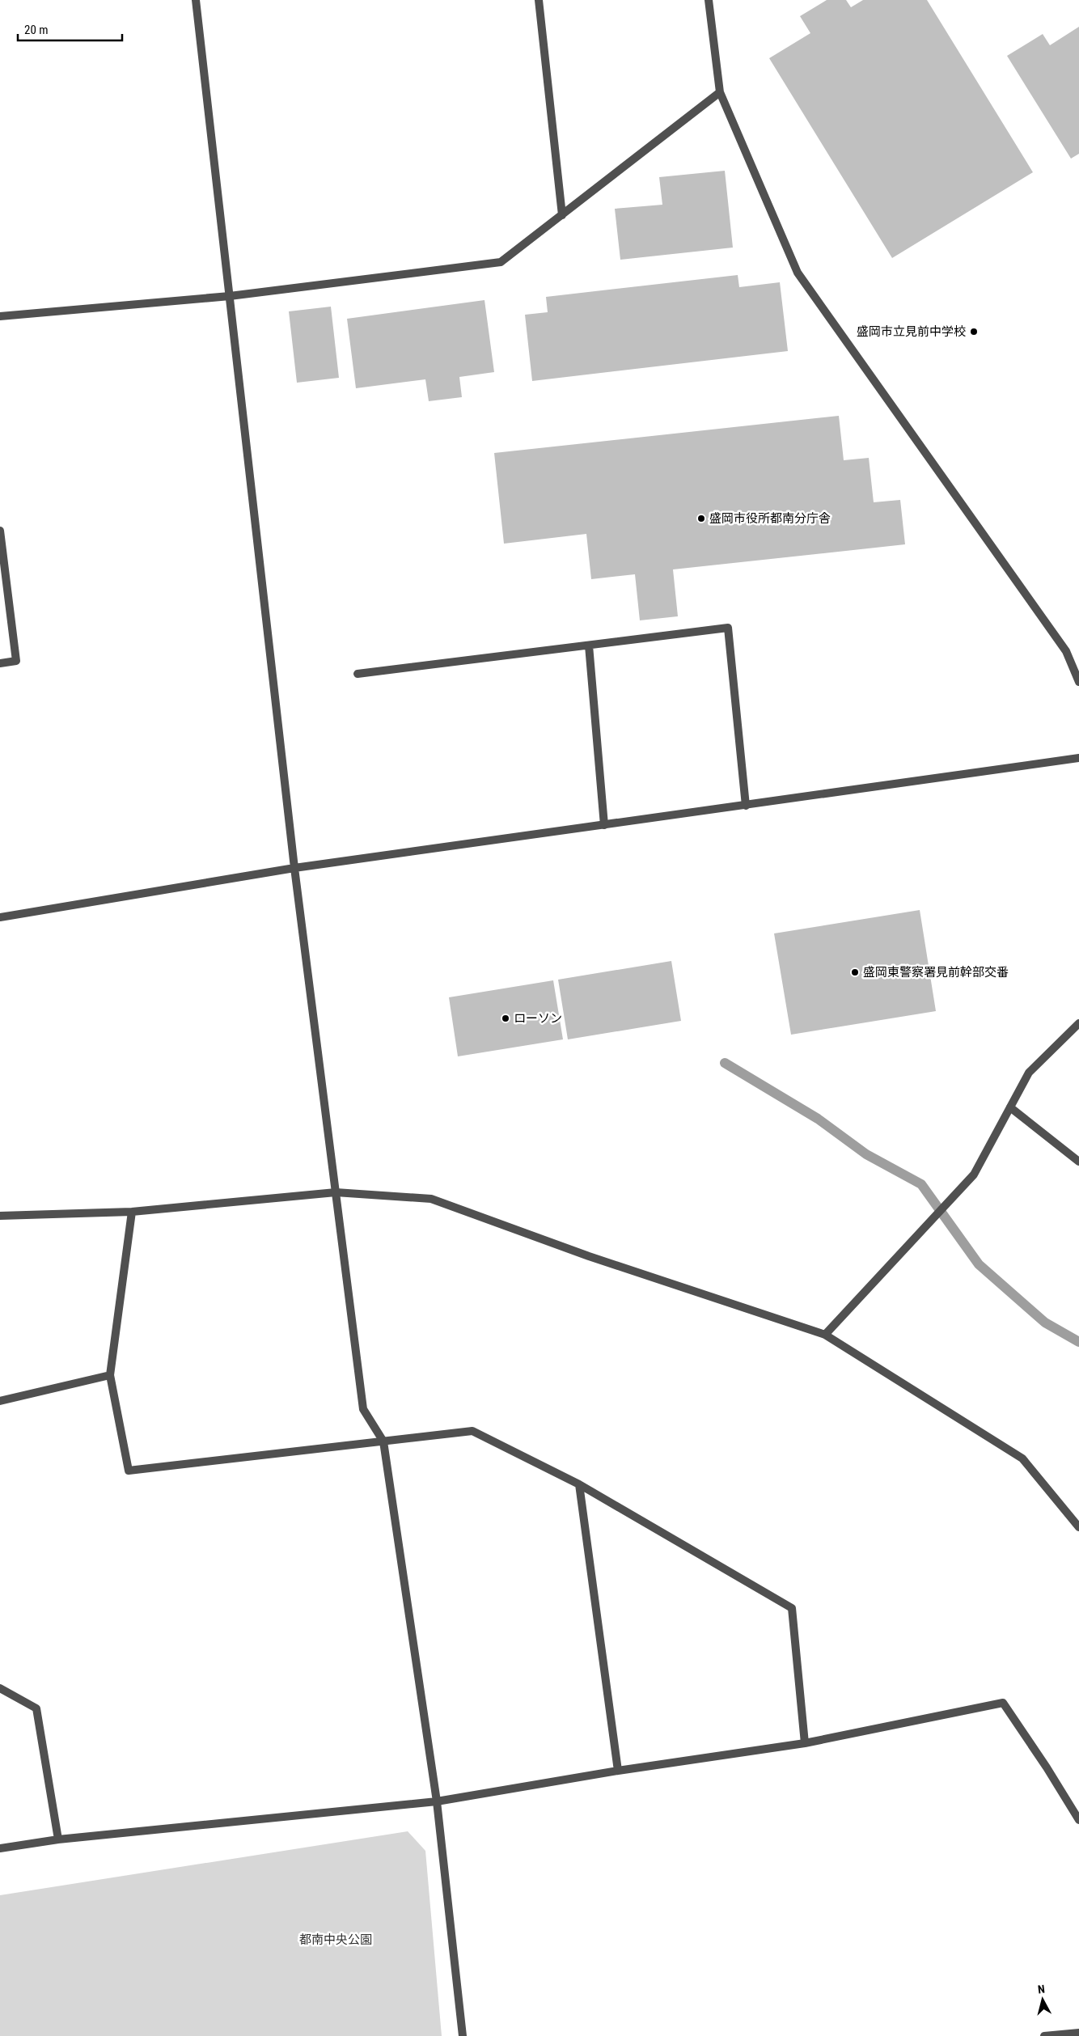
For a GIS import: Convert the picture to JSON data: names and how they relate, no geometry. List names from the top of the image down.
{
  "parks": ["都南中央公園"],
  "places": [
    "盛岡市立見前中学校",
    "盛岡市役所都南分庁舎",
    "盛岡東警察署見前幹部交番",
    "ローソン"
  ],
  "scale_bar": "20 m",
  "north": "top"
}
